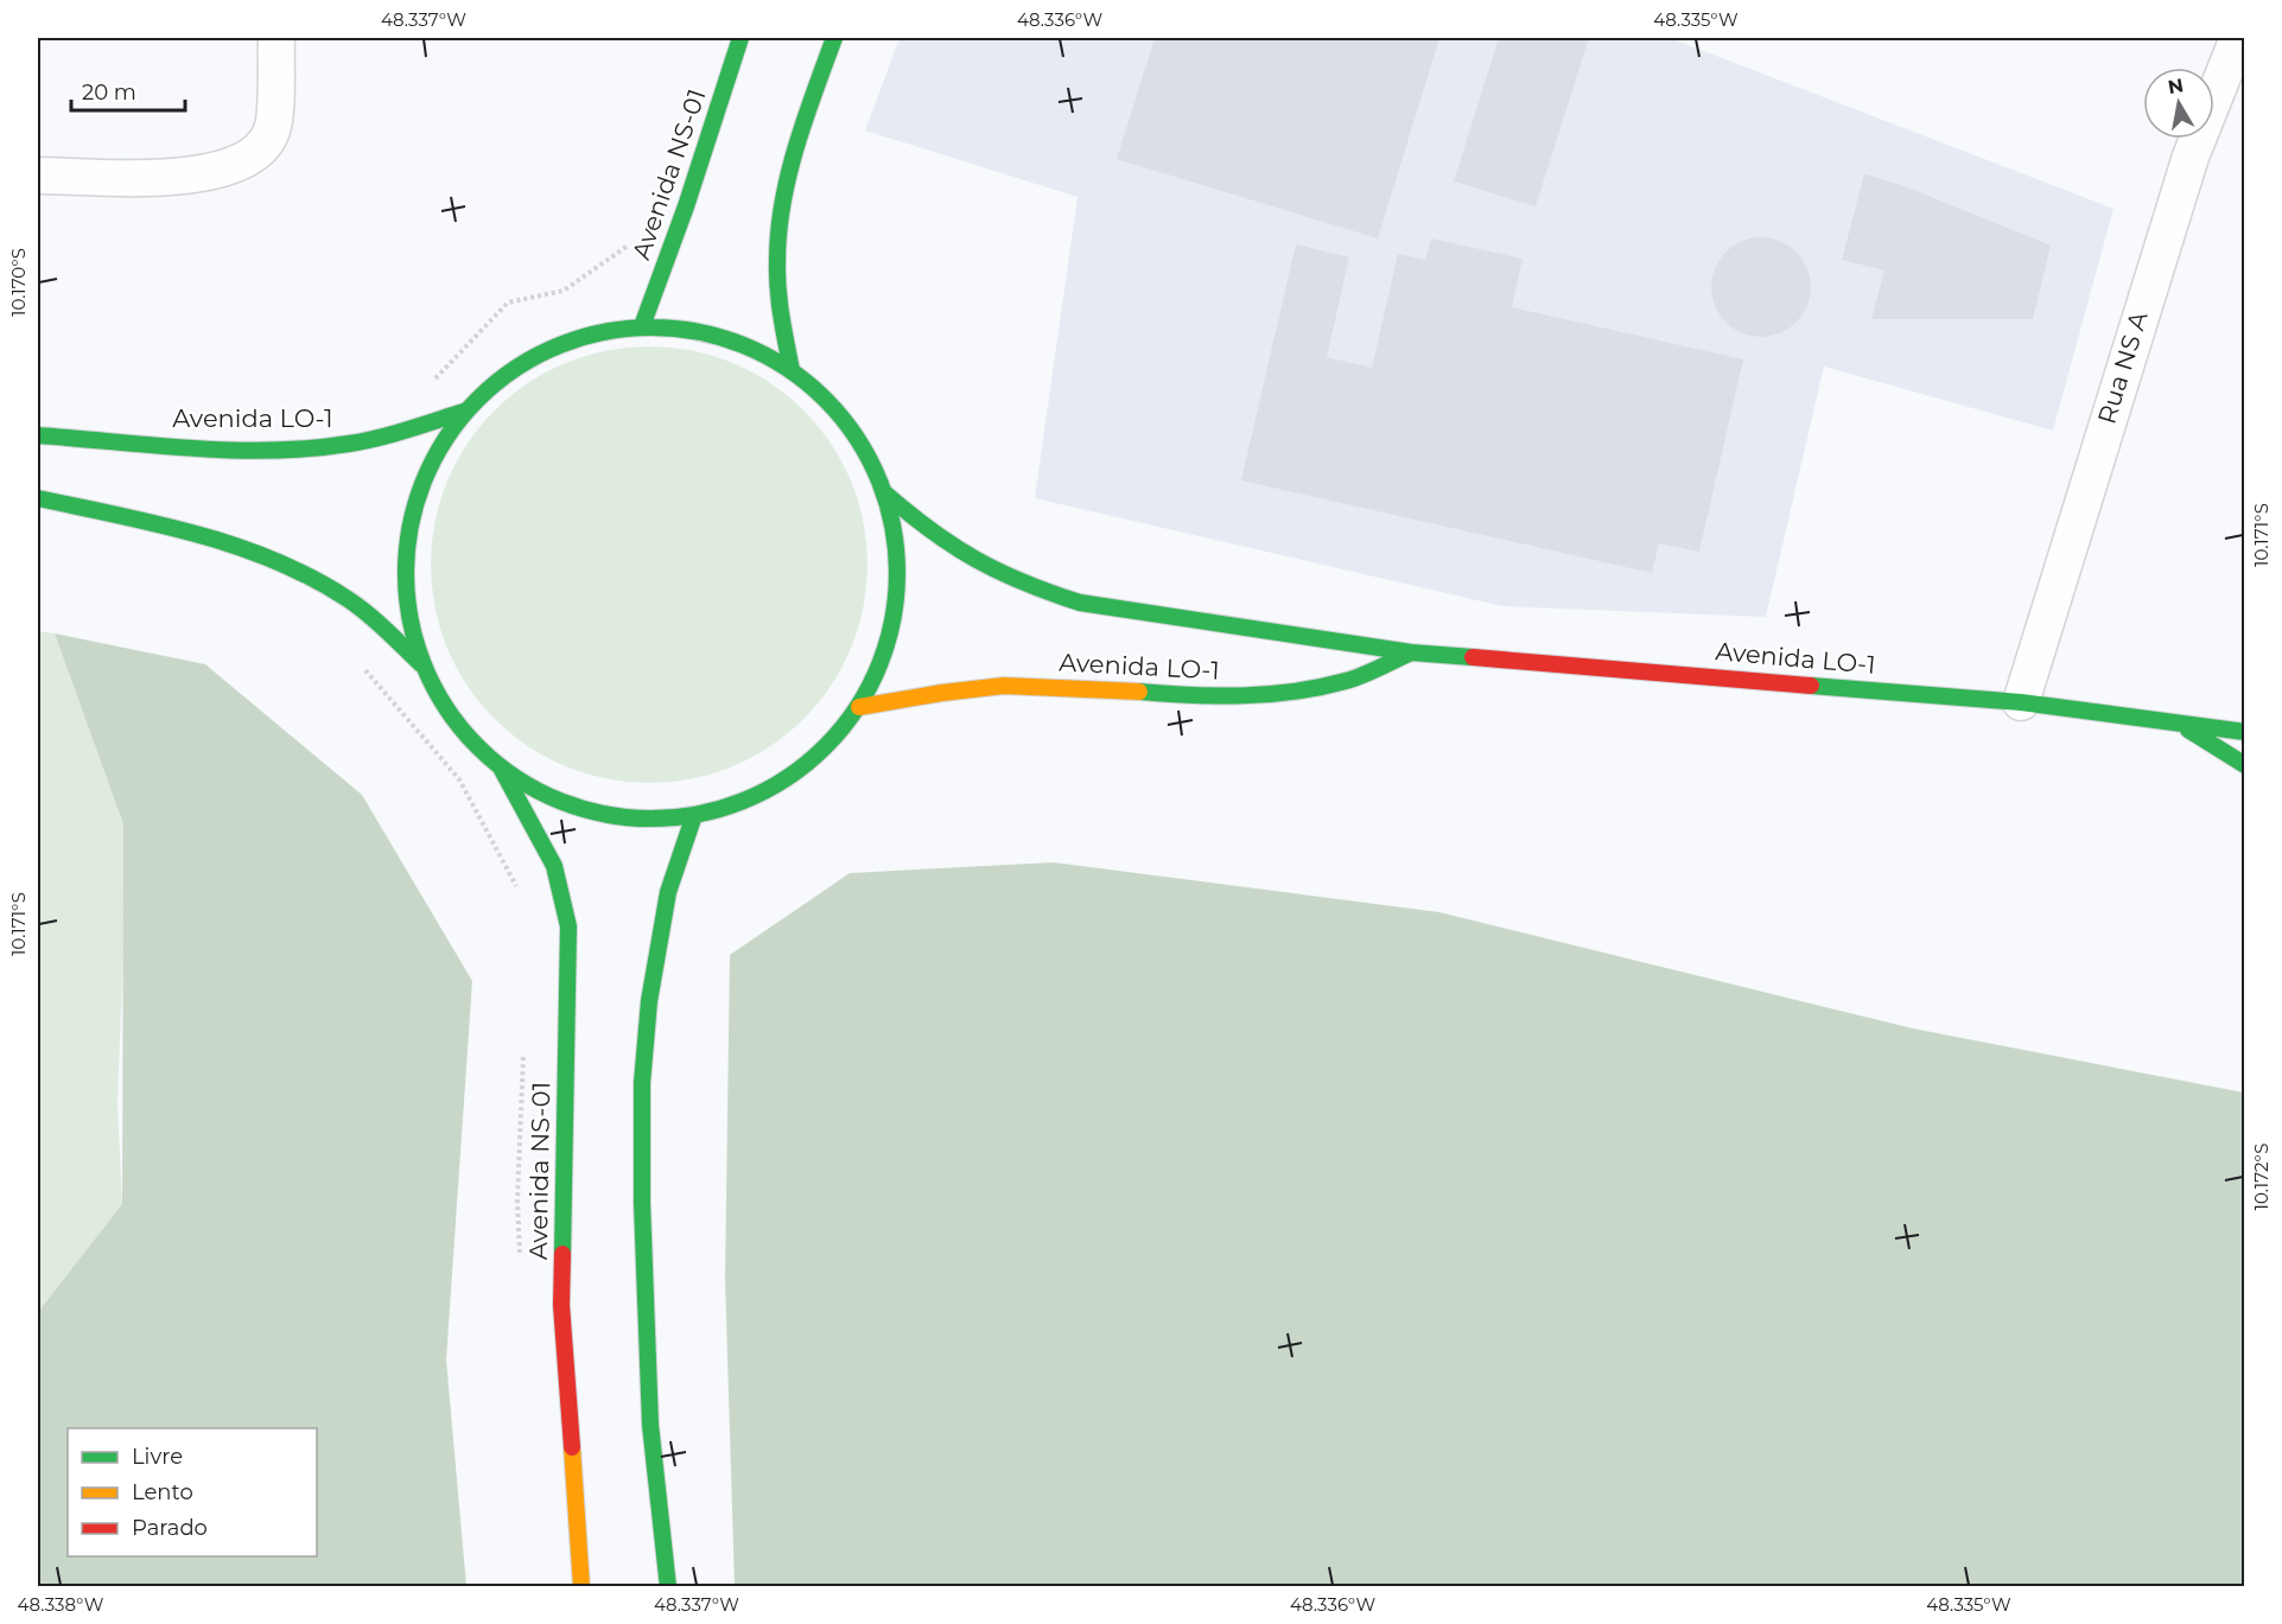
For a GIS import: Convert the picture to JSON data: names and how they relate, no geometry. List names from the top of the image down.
{
  "streets": {
    "street": ["Avenida NS-01", "Rua NS A", "Avenida LO-1"]
  },
  "crossings": [
    ["Rua NS A", "Avenida LO-1"]
  ],
  "legend": ["Livre", "Lento", "Parado"],
  "scale_bar": "20 m",
  "north": "top",
  "coordinates": [
    "48.337°W",
    "48.336°W",
    "48.335°W",
    "10.170°S",
    "10.171°S",
    "10.172°S",
    "48.338°W"
  ]
}
